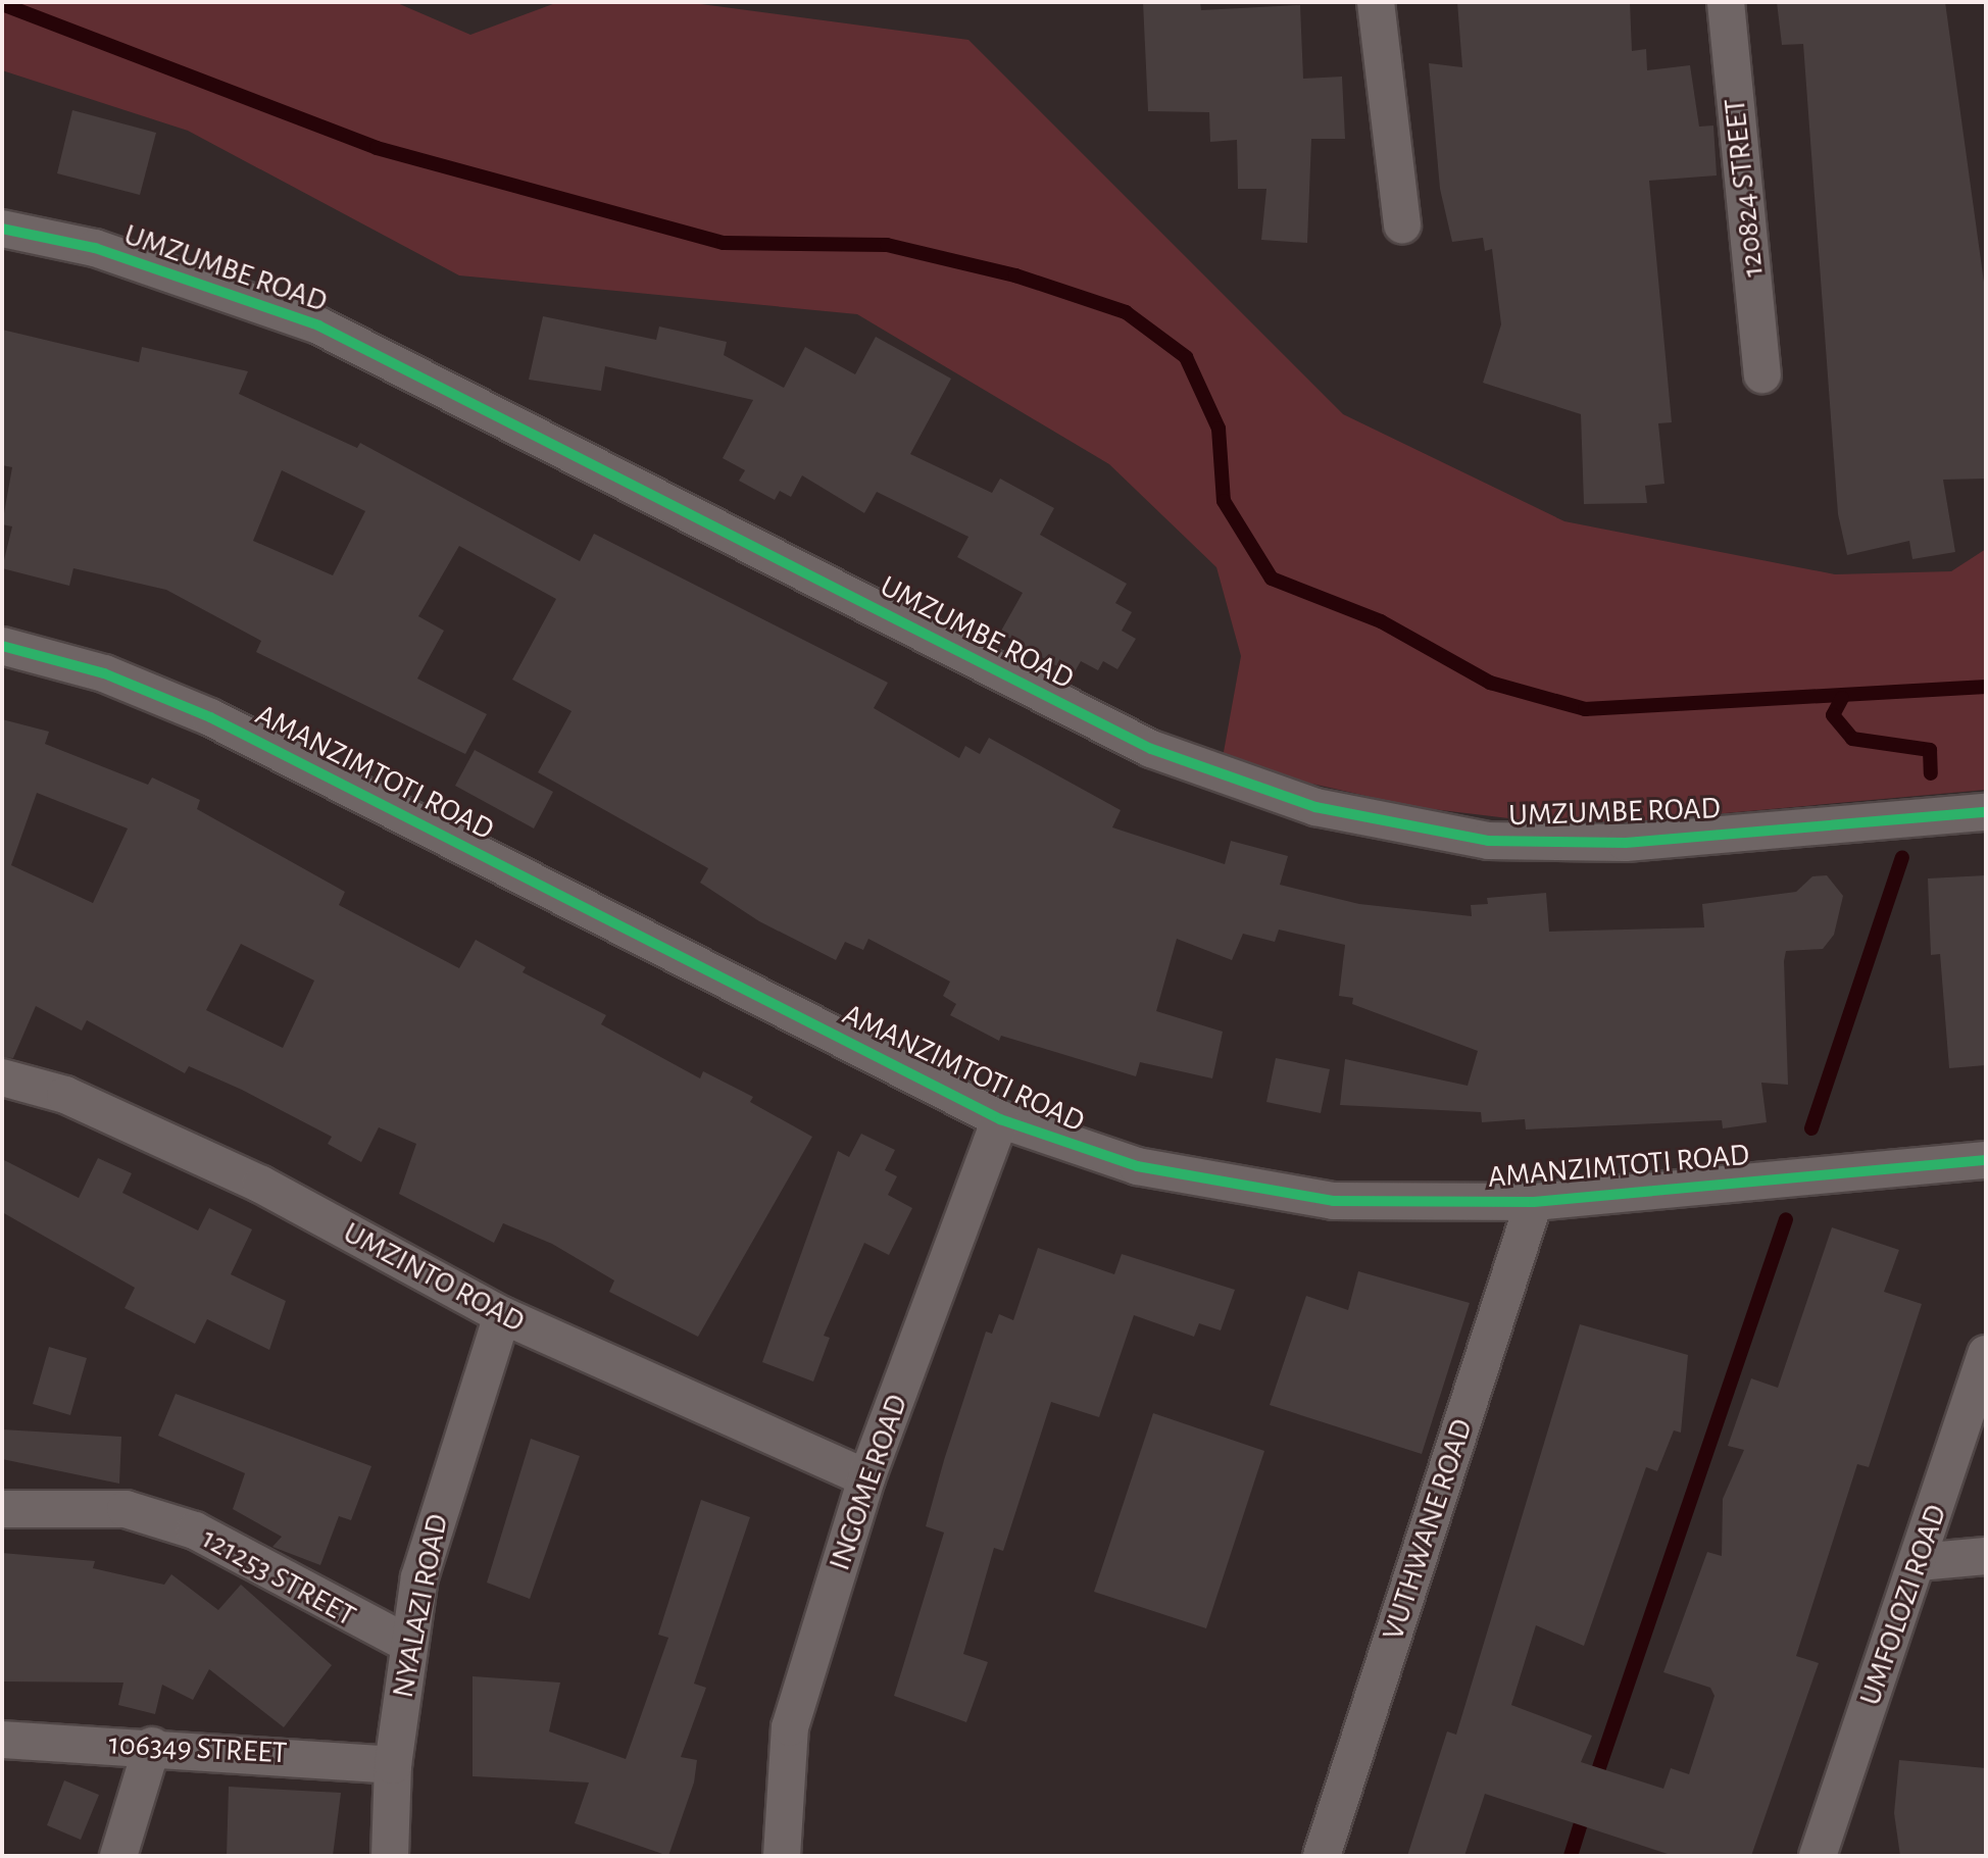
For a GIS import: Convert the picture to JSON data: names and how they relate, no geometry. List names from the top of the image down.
{
  "streets": {
    "street": [
      "120824 STREET",
      "UMZUMBE ROAD",
      "AMANZIMTOTI ROAD",
      "UMZINTO ROAD",
      "INGOME ROAD",
      "VUTHWANE ROAD",
      "121253 STREET",
      "UMFOLOZI ROAD",
      "NYALAZI ROAD",
      "106349 STREET"
    ]
  },
  "crossings": [
    ["AMANZIMTOTI ROAD", "INGOME ROAD"],
    ["AMANZIMTOTI ROAD", "VUTHWANE ROAD"],
    ["UMZINTO ROAD", "INGOME ROAD"],
    ["UMZINTO ROAD", "NYALAZI ROAD"],
    ["121253 STREET", "NYALAZI ROAD"],
    ["NYALAZI ROAD", "106349 STREET"]
  ]
}
